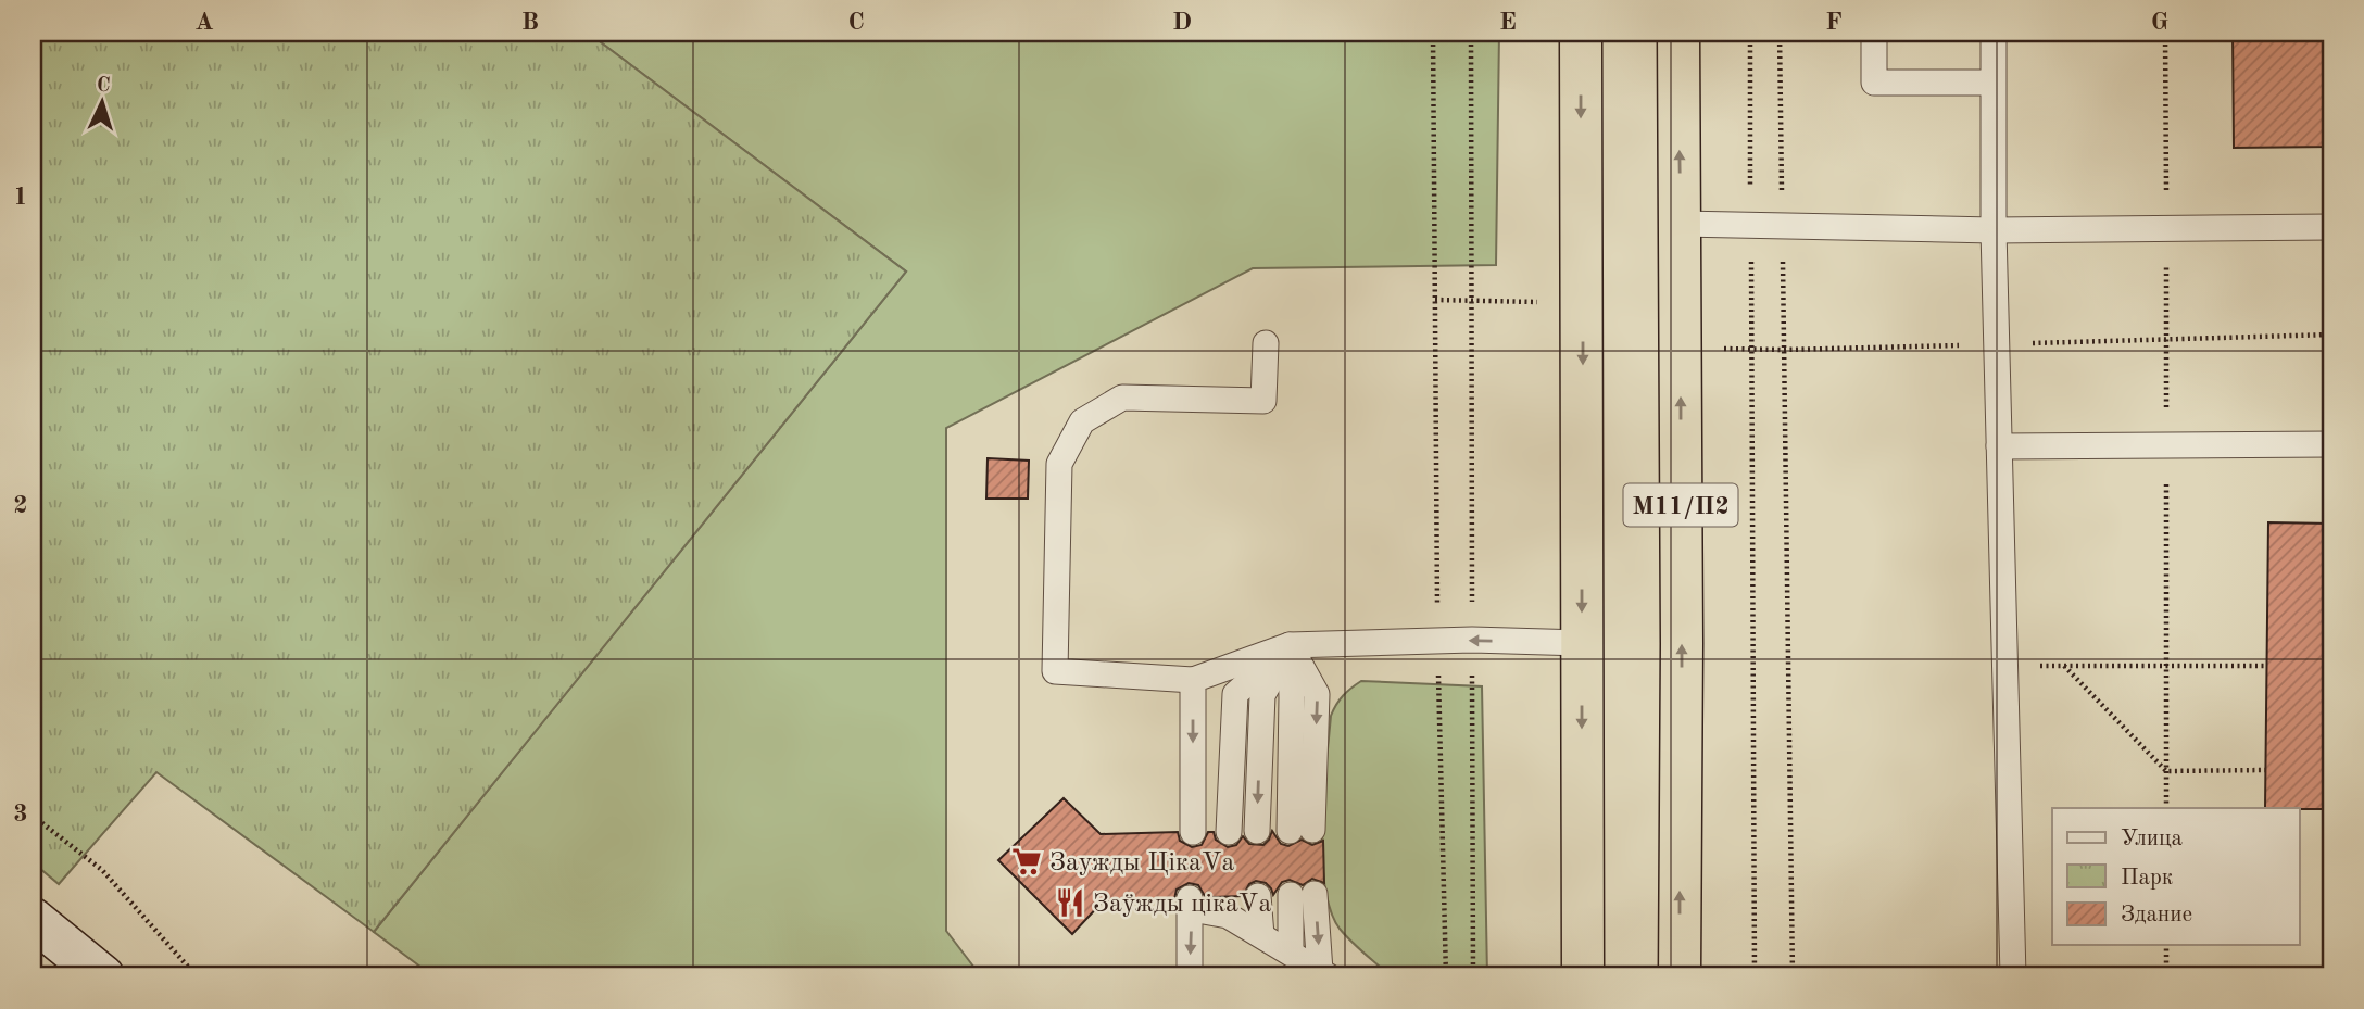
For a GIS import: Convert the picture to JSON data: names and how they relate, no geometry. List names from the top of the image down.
{
  "streets": {
    "highway": ["М11/П2"]
  },
  "places": {
    "supermarket": ["Заужды ЦікаVа"],
    "restaurant": ["Заўжды цікаVа"]
  },
  "legend": ["Улица", "Парк", "Здание"],
  "north": "top",
  "grid": {
    "columns": [
      "A",
      "B",
      "C",
      "D",
      "E",
      "F",
      "G"
    ],
    "rows": ["1", "2", "3"]
  }
}
